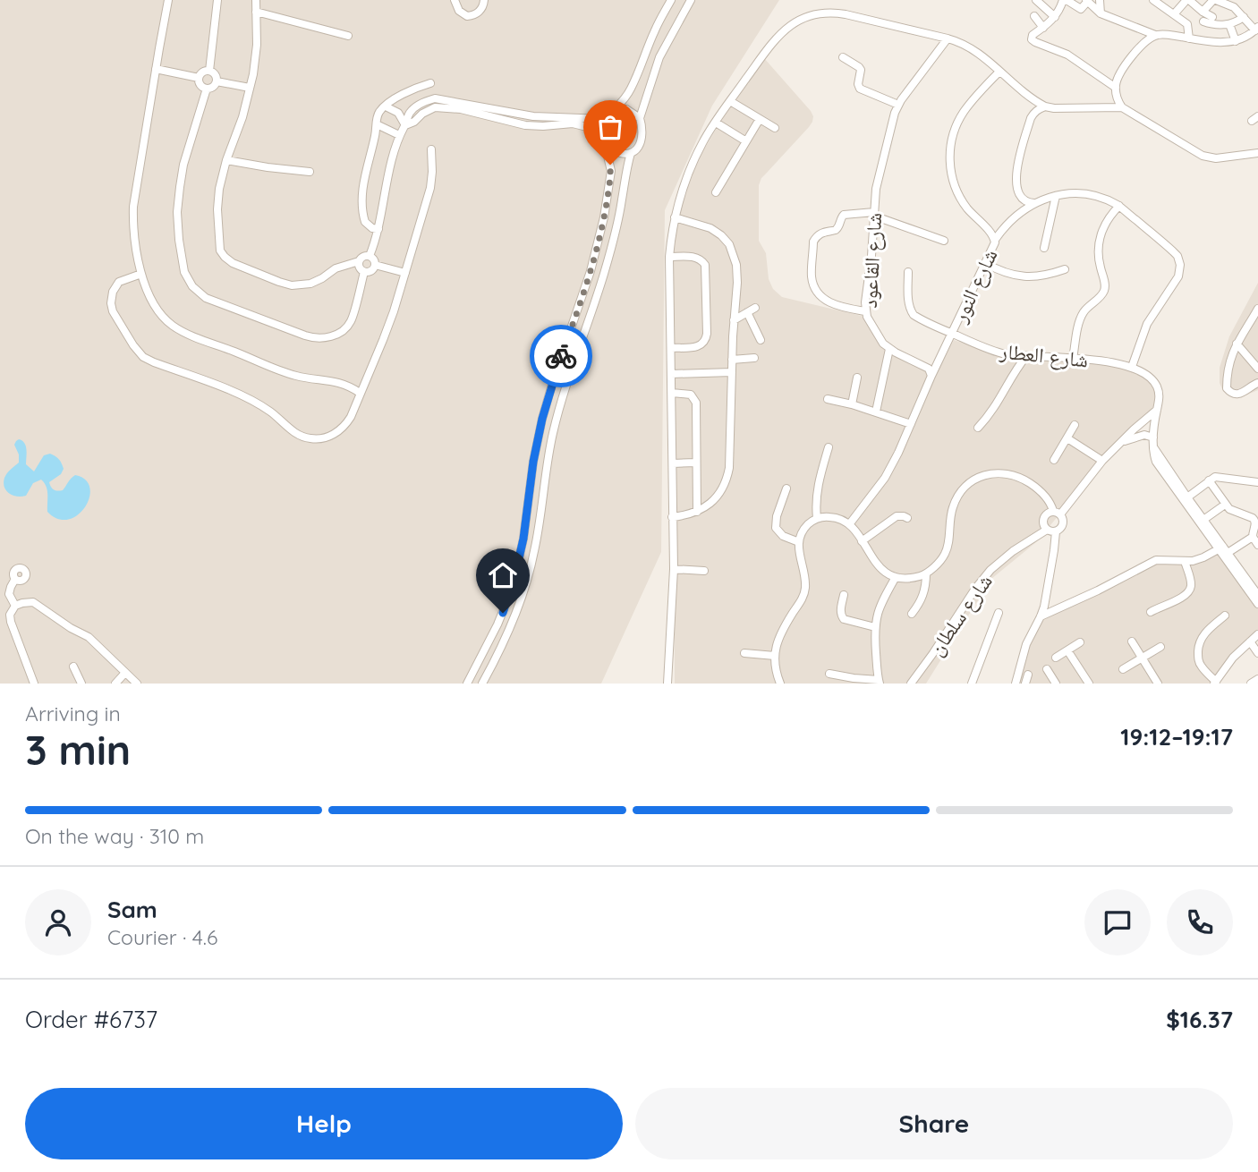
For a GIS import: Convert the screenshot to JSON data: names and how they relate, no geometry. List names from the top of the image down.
{
  "streets": {
    "street": [
      "شارع القاعود",
      "شارع النور",
      "شارع العطار",
      "شارع سلطان"
    ]
  },
  "crossings": [
    ["شارع القاعود", "شارع النور"],
    ["شارع النور", "شارع العطار"]
  ],
  "page": {
    "heading": ["3 min", "Arriving in", "19:12–19:17"],
    "panel": [
      "Sam",
      "Courier · 4.6",
      "Order #6737",
      "$16.37"
    ],
    "bar": "On the way · 310 m",
    "buttons": ["Help", "Share"]
  }
}
